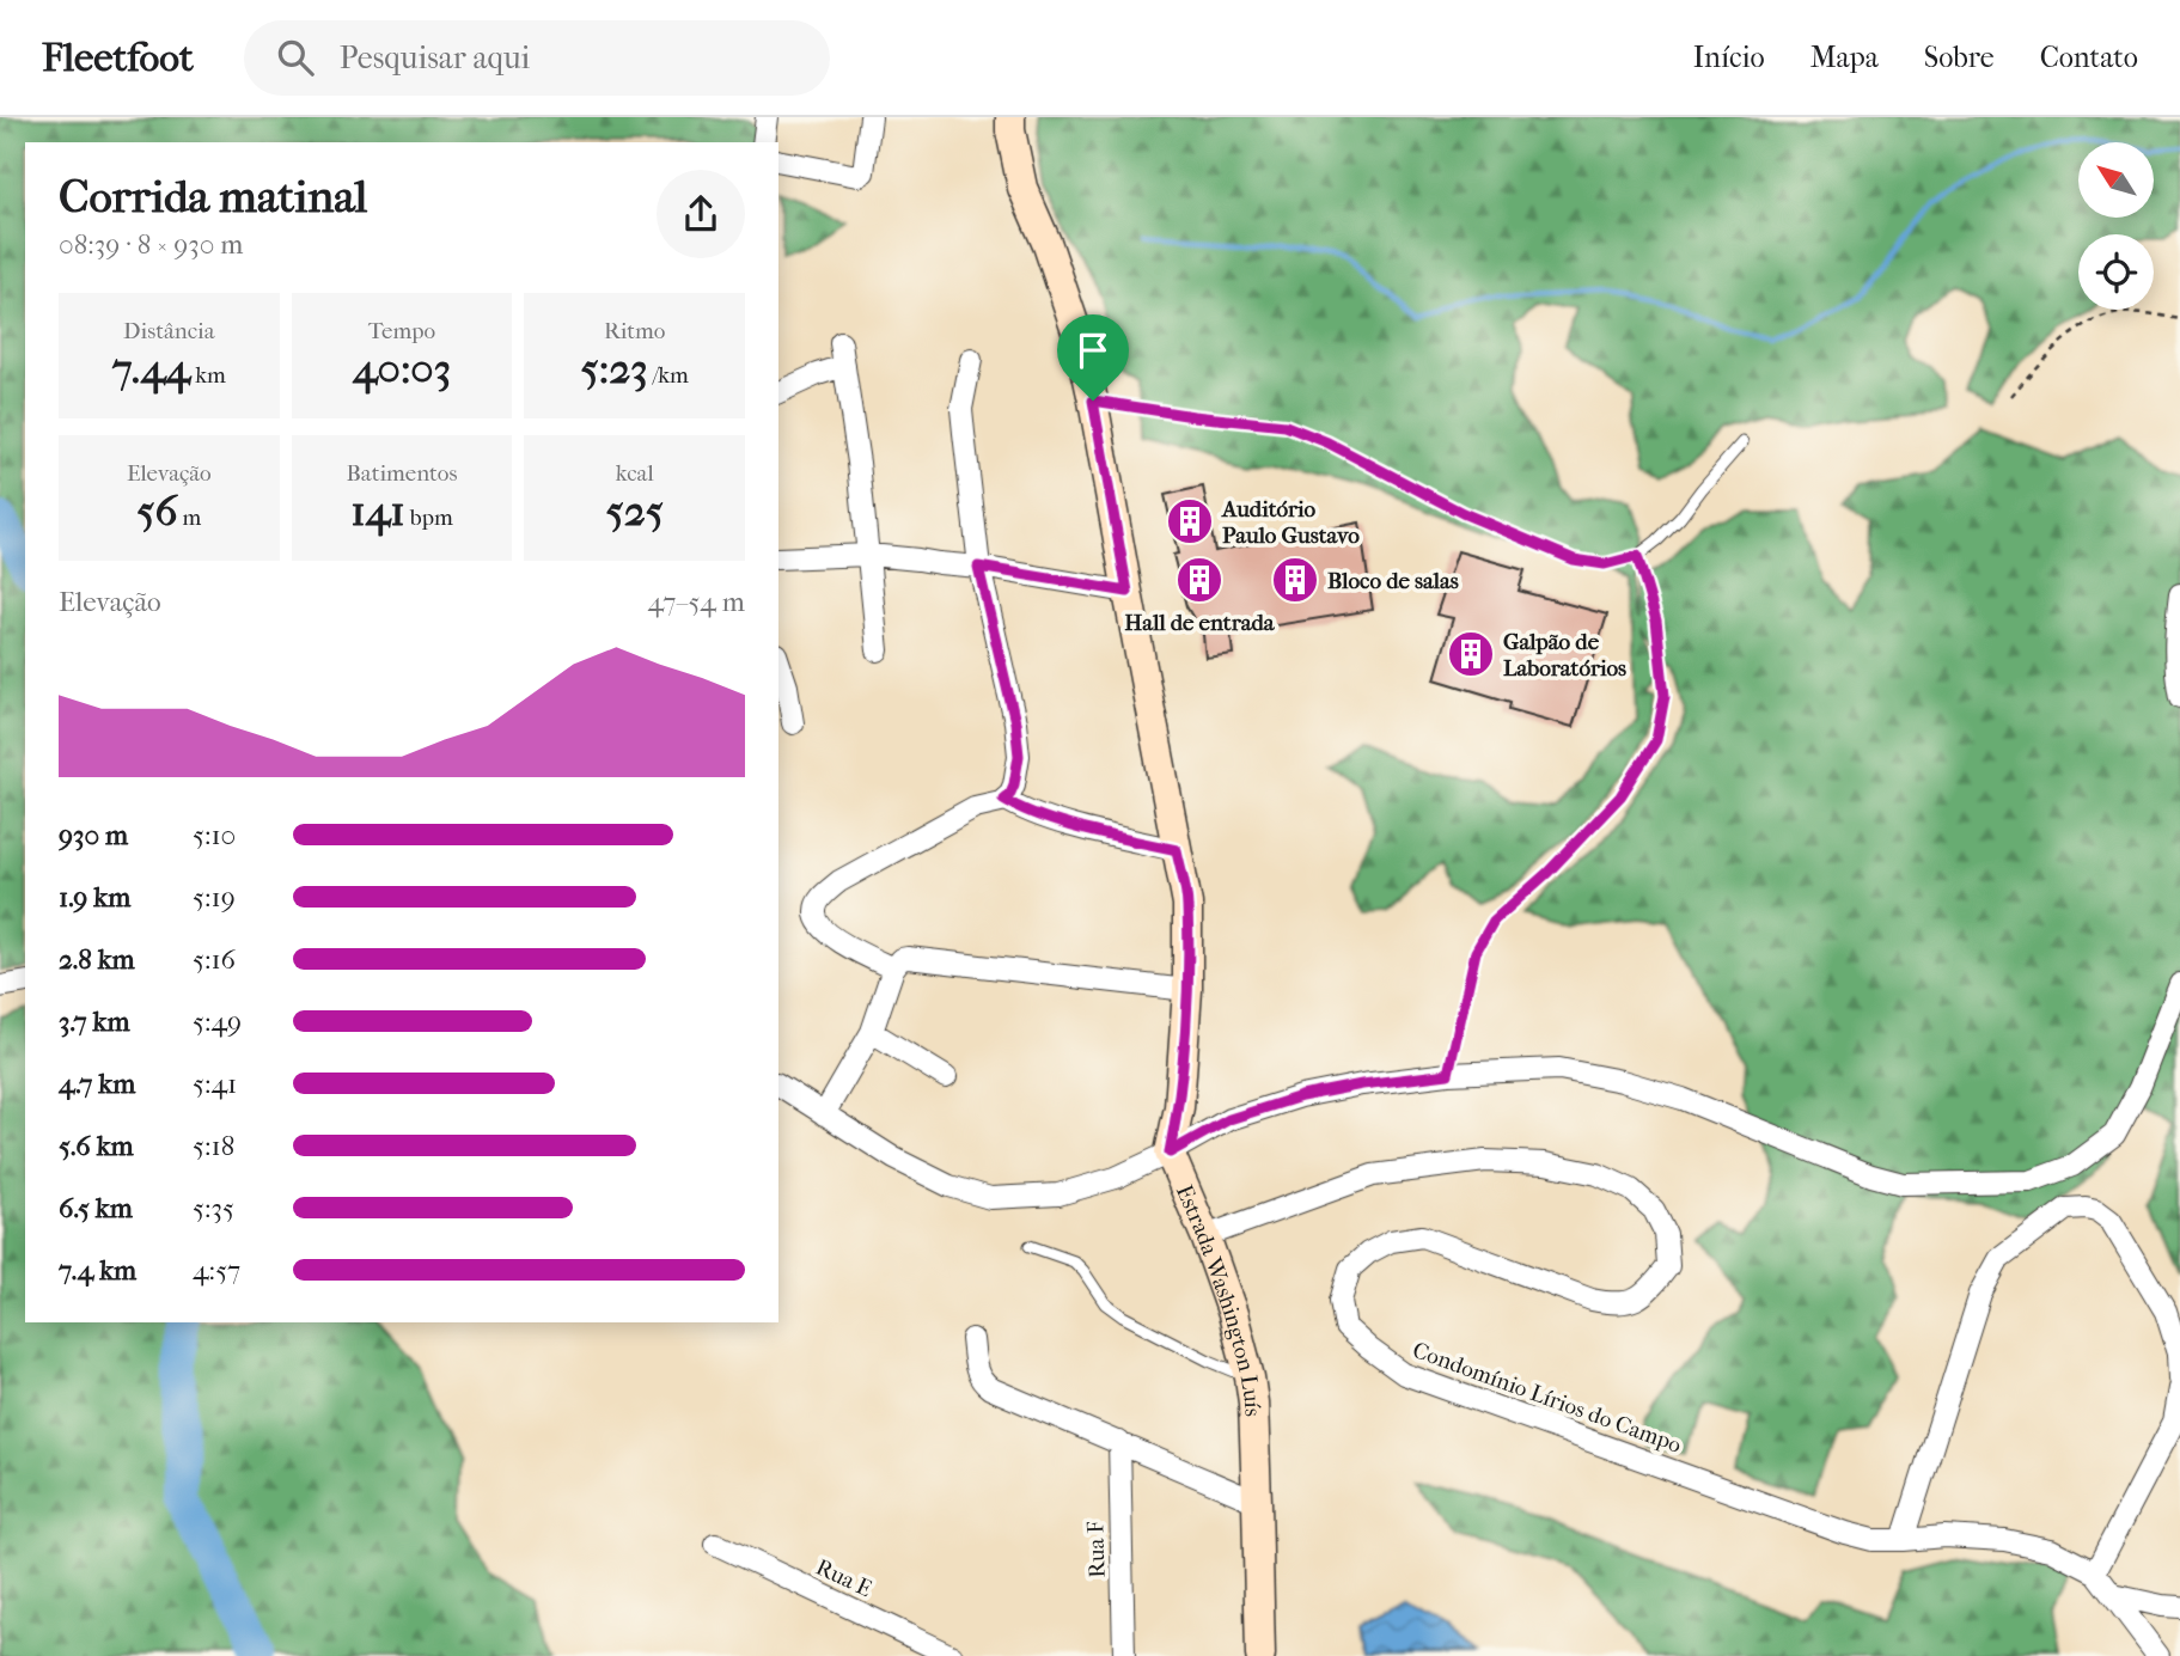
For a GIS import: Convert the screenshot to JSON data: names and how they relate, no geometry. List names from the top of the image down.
{
  "streets": {
    "street": [
      "Estrada Washington Luís",
      "Condomínio Lírios do Campo",
      "Rua F",
      "Rua E"
    ]
  },
  "crossings": [
    ["Estrada Washington Luís", "Condomínio Lírios do Campo"]
  ],
  "places": {
    "building": [
      "Auditório Paulo Gustavo",
      "Hall de entrada",
      "Bloco de salas",
      "Galpão de Laboratórios"
    ]
  },
  "north": "top left",
  "page": {
    "header": "Fleetfoot",
    "search": "Pesquisar aqui",
    "nav": [
      "Início",
      "Mapa",
      "Sobre",
      "Contato"
    ],
    "heading": ["Corrida matinal", "08:39 · 8 × 930 m"],
    "stats": [
      ["Distância", "7.44 km"],
      ["Tempo", "40:03"],
      ["Ritmo", "5:23 /km"],
      ["Elevação", "56 m"],
      ["Batimentos", "141 bpm"],
      ["kcal", "525"]
    ],
    "chart": ["Elevação", "47–54 m"],
    "list": [
      {
        "name": "930 m",
        "note": "5:10"
      },
      {
        "name": "1.9 km",
        "note": "5:19"
      },
      {
        "name": "2.8 km",
        "note": "5:16"
      },
      {
        "name": "3.7 km",
        "note": "5:49"
      },
      {
        "name": "4.7 km",
        "note": "5:41"
      },
      {
        "name": "5.6 km",
        "note": "5:18"
      },
      {
        "name": "6.5 km",
        "note": "5:35"
      },
      {
        "name": "7.4 km",
        "note": "4:57"
      }
    ]
  }
}
